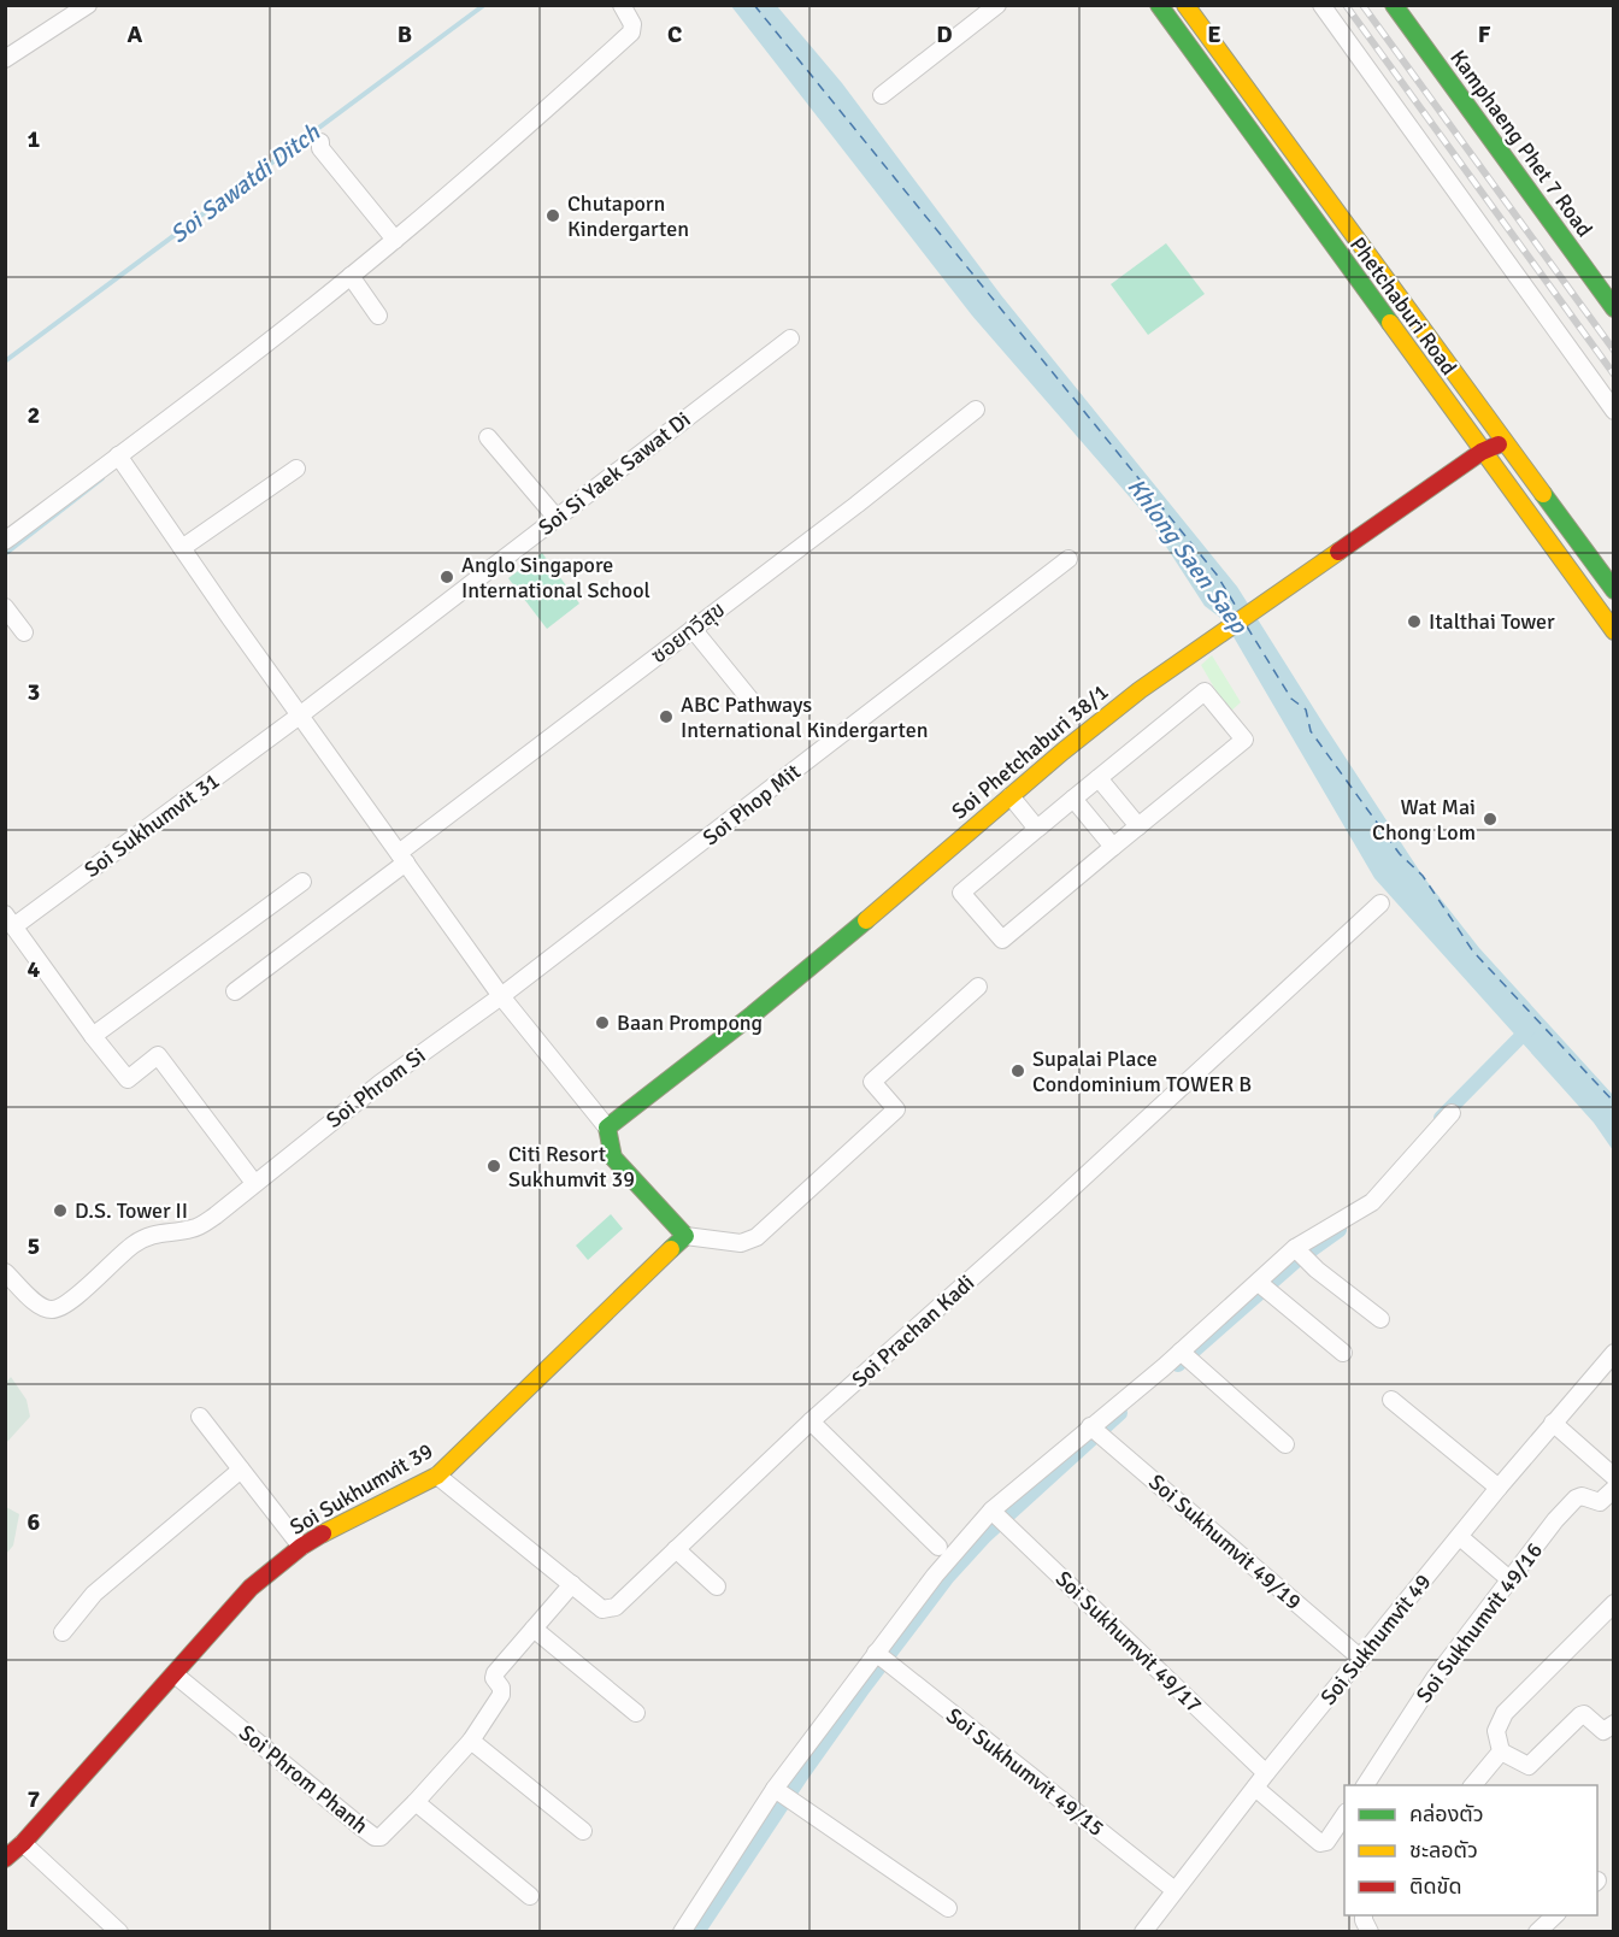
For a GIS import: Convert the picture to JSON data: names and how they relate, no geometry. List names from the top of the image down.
{
  "streets": {
    "street": [
      "Kamphaeng Phet 7 Road",
      "Phetchaburi Road",
      "Soi Si Yaek Sawat Di",
      "ซอยทวีสุข",
      "Soi Phetchaburi 38/1",
      "Soi Phop Mit",
      "Soi Sukhumvit 31",
      "Soi Phrom Si",
      "Soi Prachan Kadi",
      "Soi Sukhumvit 39",
      "Soi Sukhumvit 49/19",
      "Soi Sukhumvit 49/16",
      "Soi Sukhumvit 49",
      "Soi Sukhumvit 49/17",
      "Soi Sukhumvit 49/15",
      "Soi Phrom Phanh"
    ]
  },
  "crossings": [
    ["Phetchaburi Road", "Soi Phetchaburi 38/1"],
    ["Soi Si Yaek Sawat Di", "Soi Sukhumvit 31"],
    ["Soi Phop Mit", "Soi Phrom Si"],
    ["Soi Prachan Kadi", "Soi Sukhumvit 39"],
    ["Soi Prachan Kadi", "Soi Phrom Phanh"],
    ["Soi Sukhumvit 39", "Soi Phrom Phanh"],
    ["Soi Sukhumvit 49/19", "Soi Sukhumvit 49"],
    ["Soi Sukhumvit 49", "Soi Sukhumvit 49/17"],
    ["Soi Sukhumvit 49", "Soi Sukhumvit 49/15"]
  ],
  "water": ["Soi Sawatdi Ditch", "Khlong Saen Saep"],
  "places": [
    "Chutaporn Kindergarten",
    "Anglo Singapore International School",
    "Italthai Tower",
    "ABC Pathways International Kindergarten",
    "Wat Mai Chong Lom",
    "Baan Prompong",
    "Supalai Place Condominium TOWER B",
    "Citi Resort Sukhumvit 39",
    "D.S. Tower II"
  ],
  "legend": ["คล่องตัว", "ชะลอตัว", "ติดขัด"],
  "grid": {
    "columns": [
      "A",
      "B",
      "C",
      "D",
      "E",
      "F"
    ],
    "rows": [
      "1",
      "2",
      "3",
      "4",
      "5",
      "6",
      "7"
    ]
  }
}
